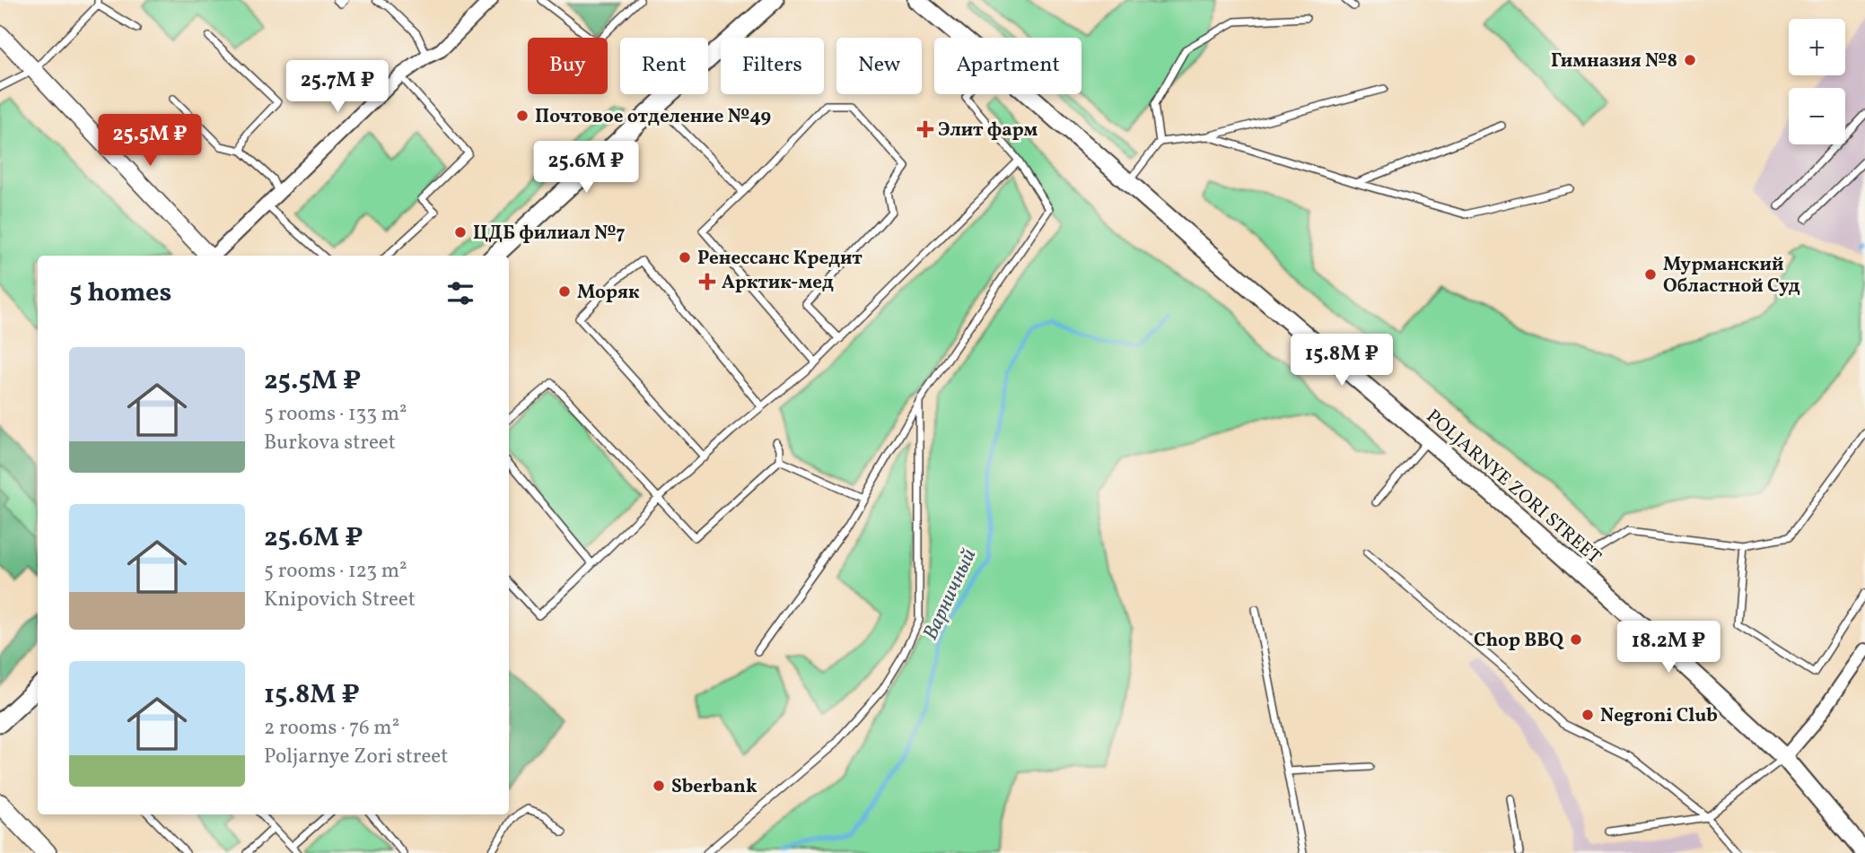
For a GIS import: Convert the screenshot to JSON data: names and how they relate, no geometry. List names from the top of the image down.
{
  "streets": {
    "main road": ["POLJARNYE ZORI STREET"]
  },
  "water": ["Варничный"],
  "places": {
    "other": [
      "Гимназия №8",
      "Почтовое отделение №49",
      "ЦДБ филиал №7",
      "Ренессанс Кредит",
      "Мурманский Областной Суд",
      "Моряк",
      "Chop BBQ",
      "Negroni Club",
      "Sberbank"
    ],
    "health": ["Элит фарм", "Арктик-мед"]
  },
  "page": {
    "map_buttons": ["+", "−"],
    "chip": [
      "Buy",
      "Rent",
      "Filters",
      "New",
      "Apartment"
    ],
    "price": [
      "25.7M ₽",
      "25.5M ₽",
      "25.6M ₽",
      "15.8M ₽",
      "18.2M ₽"
    ],
    "heading": "5 homes",
    "list": [
      {
        "name": "25.5M ₽",
        "note": "5 rooms · 133 m² · Burkova street"
      },
      {
        "name": "25.6M ₽",
        "note": "5 rooms · 123 m² · Knipovich Street"
      },
      {
        "name": "15.8M ₽",
        "note": "2 rooms · 76 m² · Poljarnye Zori street"
      }
    ]
  }
}
